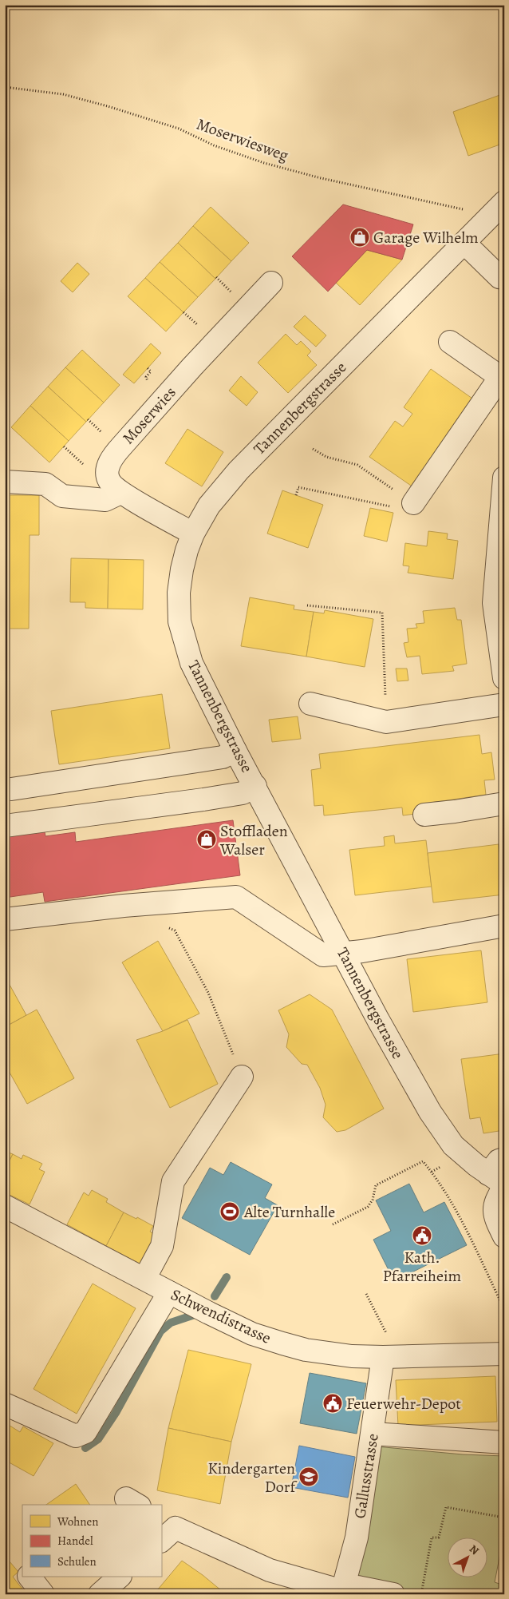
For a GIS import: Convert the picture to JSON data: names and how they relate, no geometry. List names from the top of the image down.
{
  "streets": {
    "street": [
      "Tannenbergstrasse",
      "Moserwies",
      "Schwendistrasse",
      "Gallusstrasse"
    ],
    "path": ["Moserwiesweg"]
  },
  "crossings": [
    ["Tannenbergstrasse", "Moserwies"],
    ["Schwendistrasse", "Gallusstrasse"]
  ],
  "places": {
    "shop": ["Garage Wilhelm", "Stoffladen Walser"],
    "sports": ["Alte Turnhalle"],
    "public building": ["Kath. Pfarreiheim", "Feuerwehr-Depot"],
    "school or university": ["Kindergarten Dorf"]
  },
  "legend": ["Wohnen", "Handel", "Schulen"],
  "north": "top right"
}
